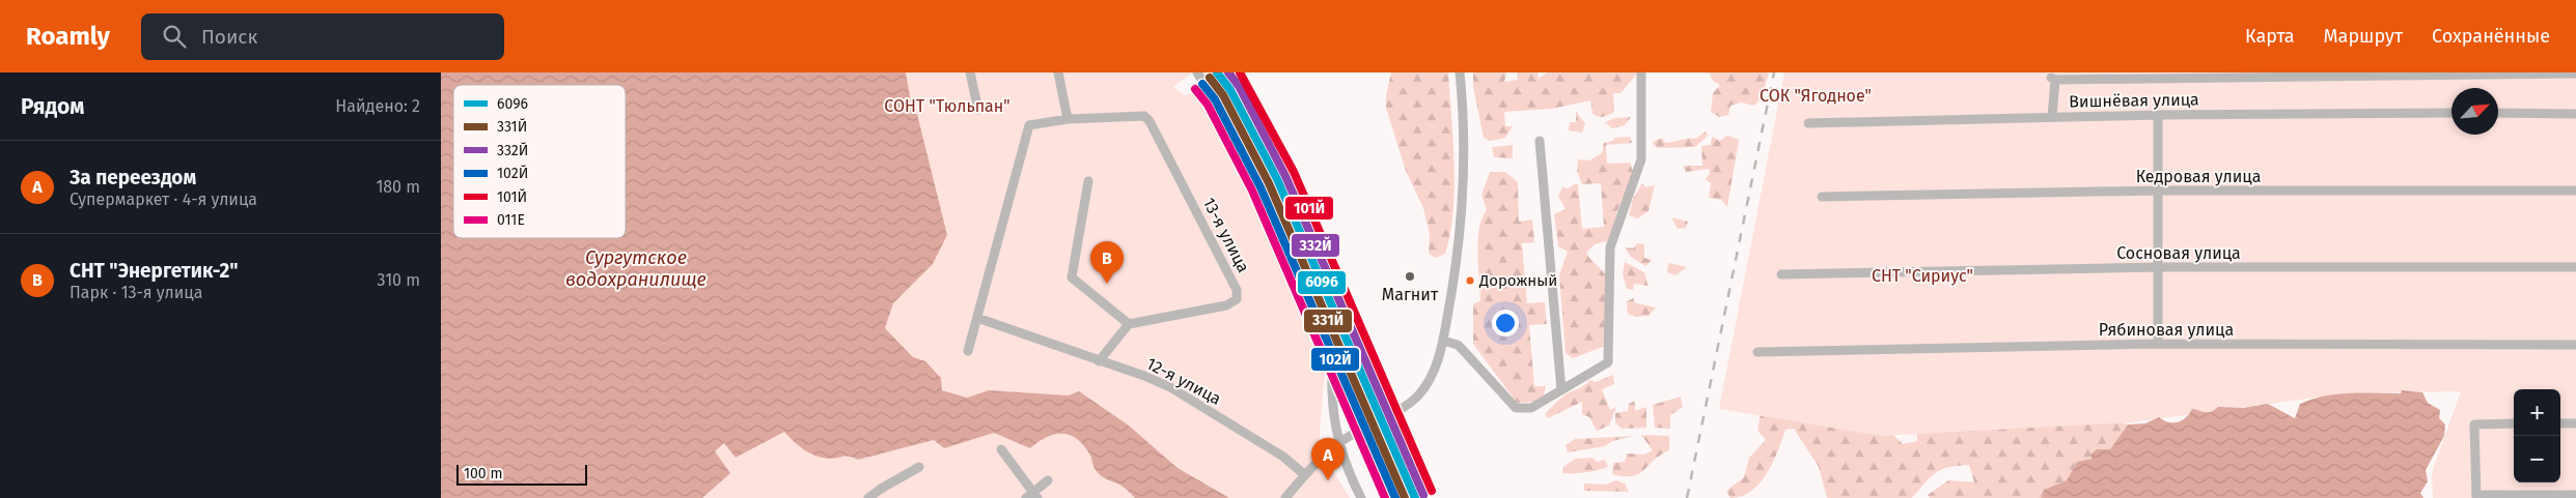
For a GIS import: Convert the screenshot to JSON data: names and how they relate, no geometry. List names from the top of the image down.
{
  "streets": {
    "street": [
      "Вишнёвая улица",
      "Кедровая улица",
      "13-я улица",
      "Сосновая улица",
      "Рябиновая улица",
      "12-я улица"
    ]
  },
  "water": ["Сургутское водохранилище"],
  "parks": ["СОК \"Ягодное\"", "СОНТ \"Тюльпан\"", "СНТ \"Сириус\""],
  "places": ["Магнит", "Дорожный"],
  "lines": [
    "transit line 6096",
    "transit line 332Й",
    "transit line 101Й",
    "transit line 331Й",
    "transit line 102Й",
    "transit line 011Е"
  ],
  "legend": [
    "6096",
    "331Й",
    "332Й",
    "102Й",
    "101Й",
    "011Е"
  ],
  "scale_bar": "100 m",
  "north": "top right",
  "page": {
    "header": "Roamly",
    "search": "Поиск",
    "nav": ["Карта", "Маршрут", "Сохранённые"],
    "heading": ["Рядом", "Найдено: 2"],
    "list": [
      {
        "mark": "A",
        "name": "За переездом",
        "note": "Супермаркет · 4-я улица",
        "value": "180 m"
      },
      {
        "mark": "B",
        "name": "СHТ \"Энергетик-2\"",
        "note": "Парк · 13-я улица",
        "value": "310 m"
      }
    ],
    "pins": ["B", "A"],
    "map_buttons": ["+", "−"],
    "scale": "100 m"
  }
}
